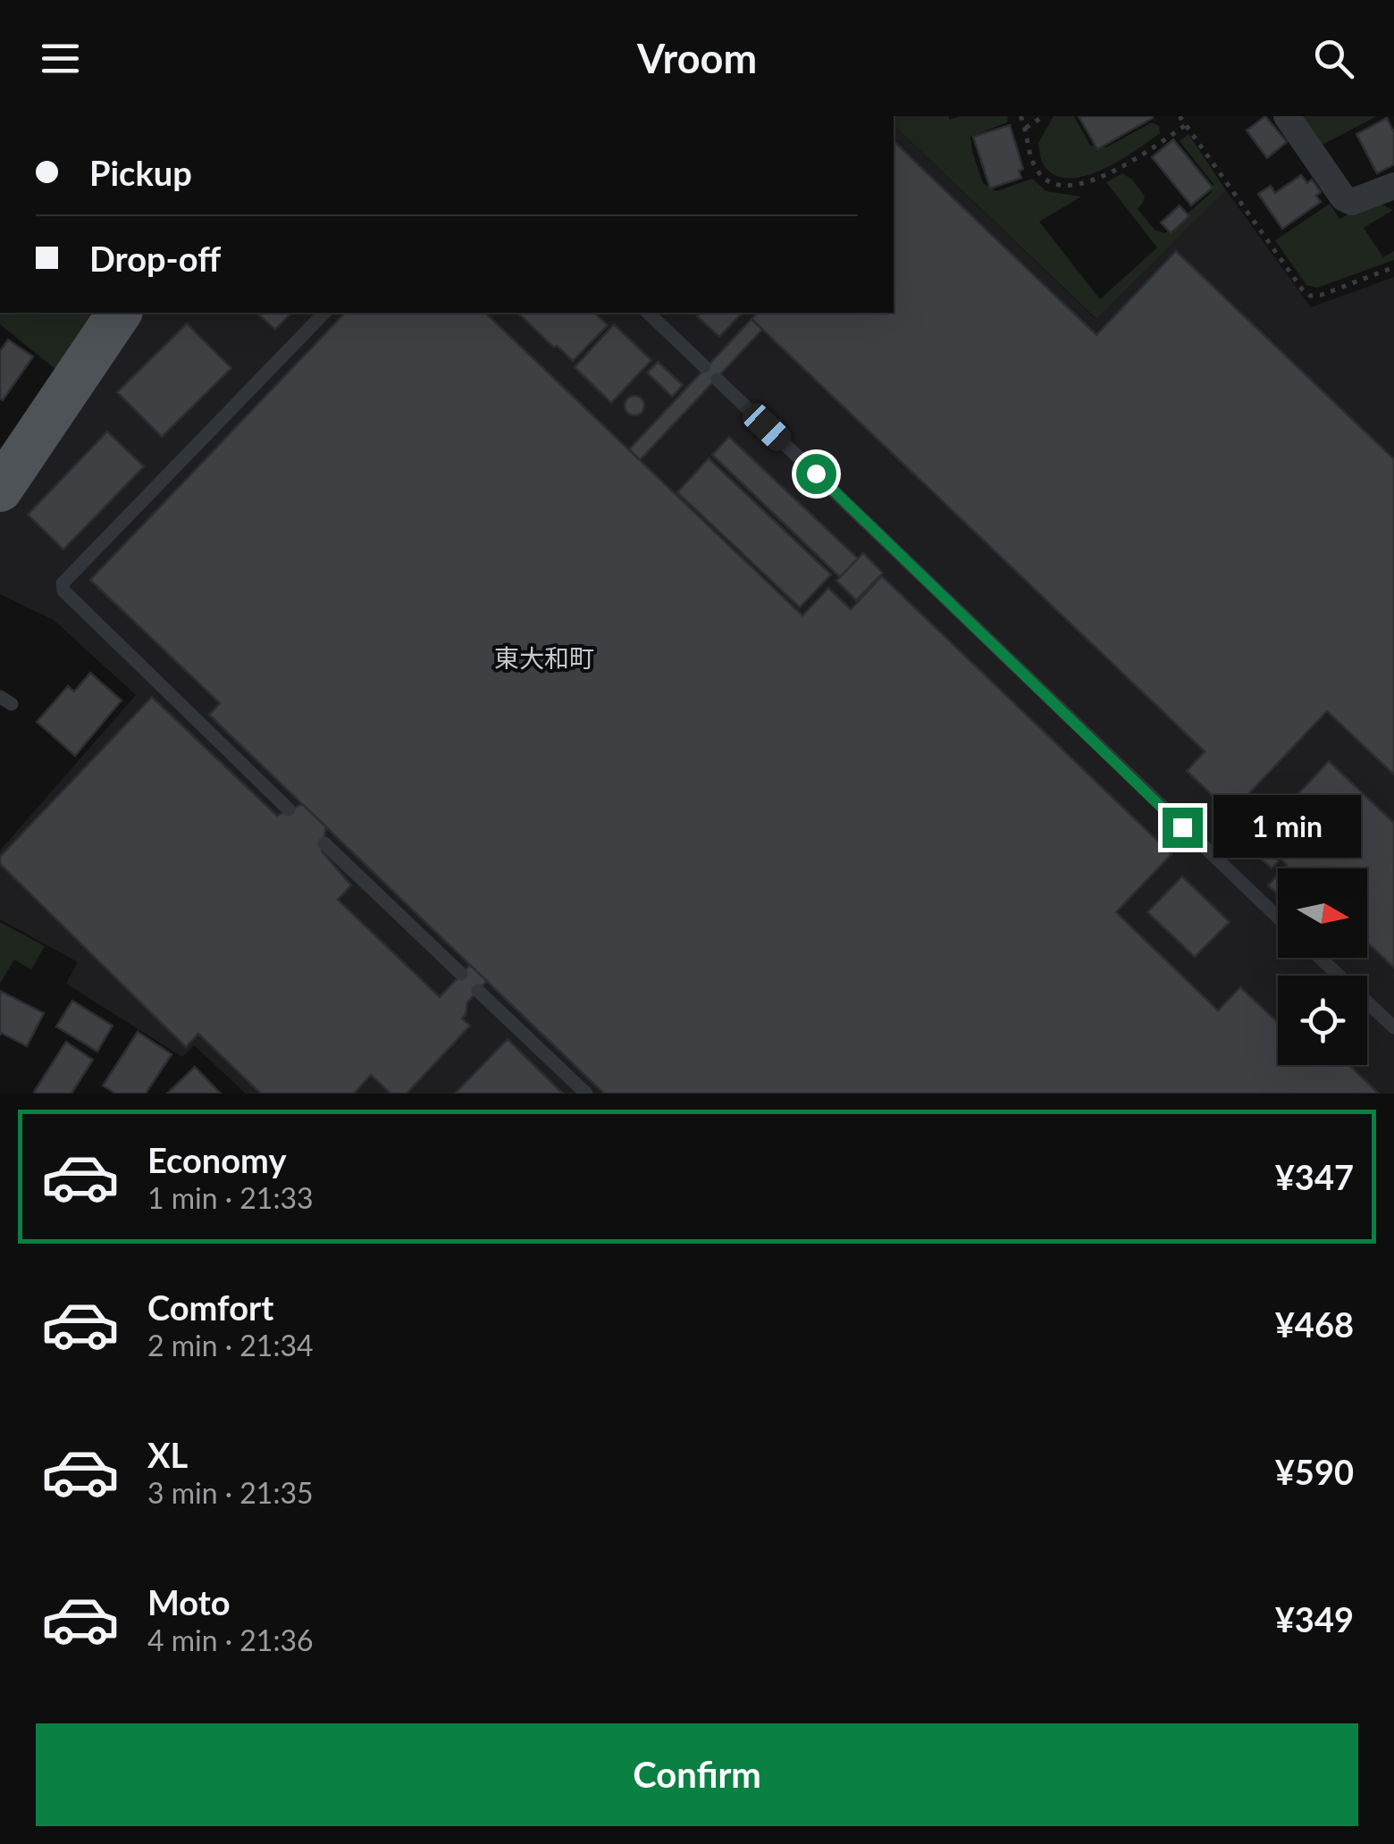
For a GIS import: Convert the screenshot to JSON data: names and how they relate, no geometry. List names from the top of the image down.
{
  "districts": ["東大和町"],
  "north": "right",
  "page": {
    "header": "Vroom",
    "banner": ["Pickup", "Drop-off"],
    "bubble": "1 min",
    "list": [
      {
        "name": "Economy",
        "note": "1 min · 21:33",
        "value": "¥347"
      },
      {
        "name": "Comfort",
        "note": "2 min · 21:34",
        "value": "¥468"
      },
      {
        "name": "XL",
        "note": "3 min · 21:35",
        "value": "¥590"
      },
      {
        "name": "Moto",
        "note": "4 min · 21:36",
        "value": "¥349"
      }
    ],
    "buttons": "Confirm"
  }
}
